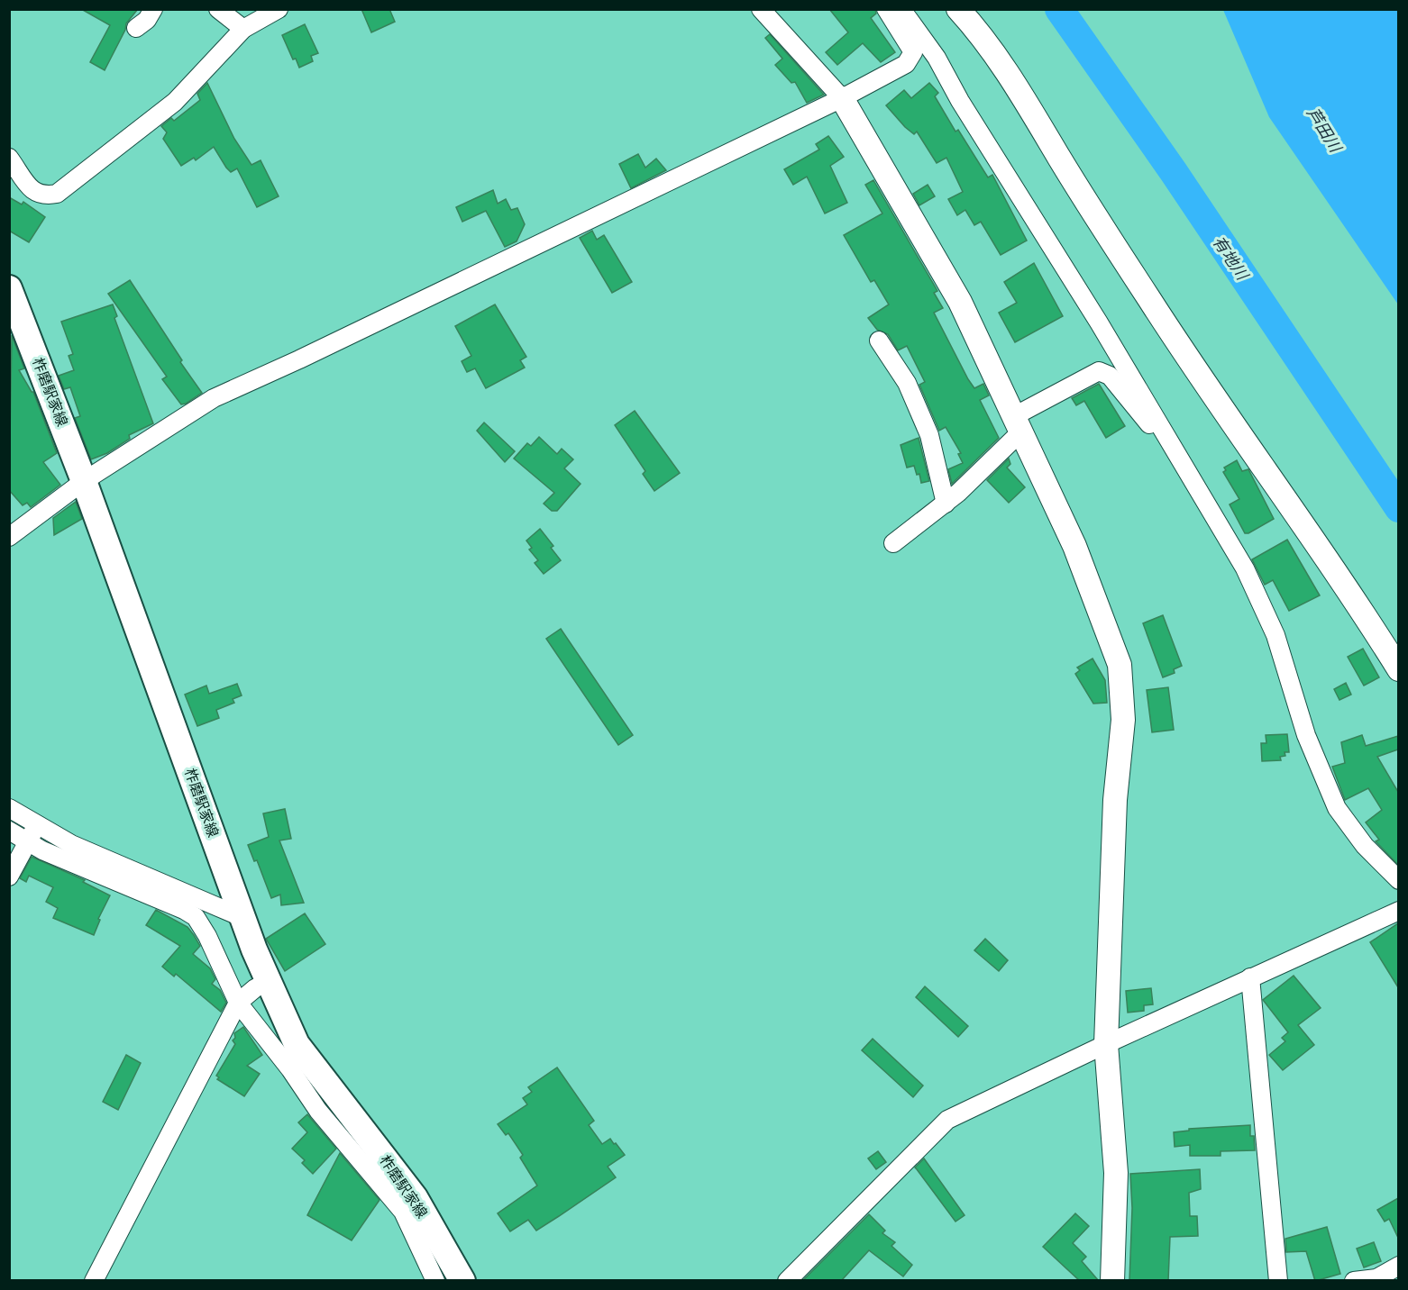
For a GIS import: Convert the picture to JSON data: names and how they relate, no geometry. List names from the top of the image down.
{
  "streets": {
    "main road": ["柞磨駅家線"]
  },
  "water": ["芦田川", "有地川"]
}
